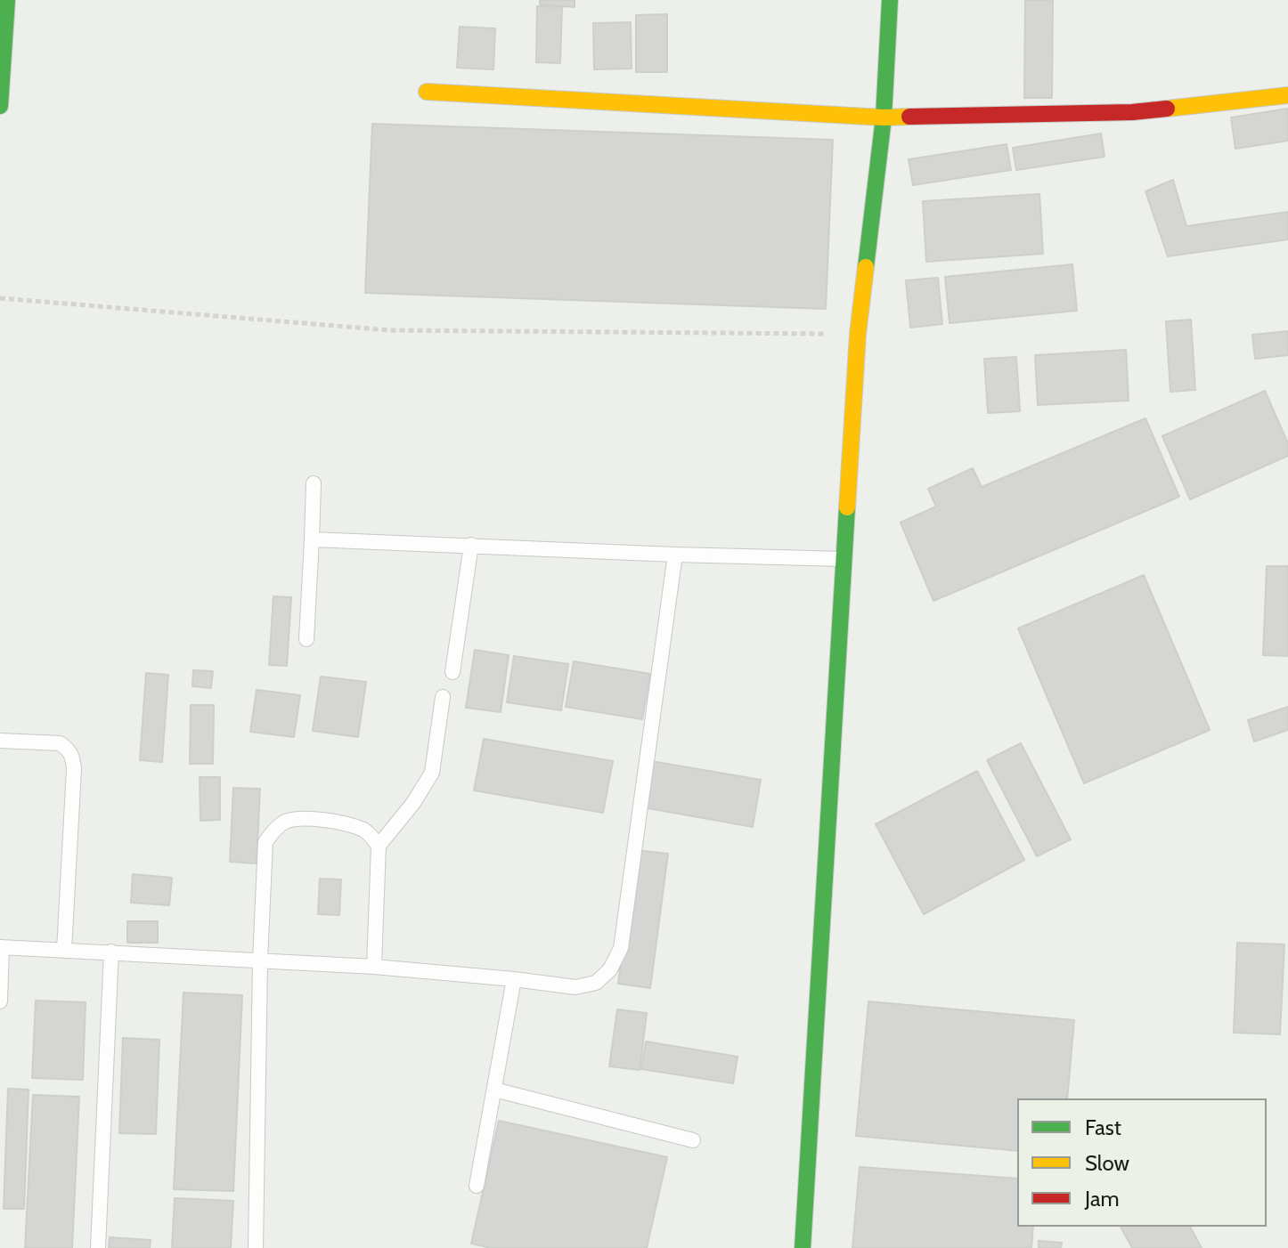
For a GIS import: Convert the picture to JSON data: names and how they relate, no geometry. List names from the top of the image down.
{
  "legend": ["Fast", "Slow", "Jam"]
}
